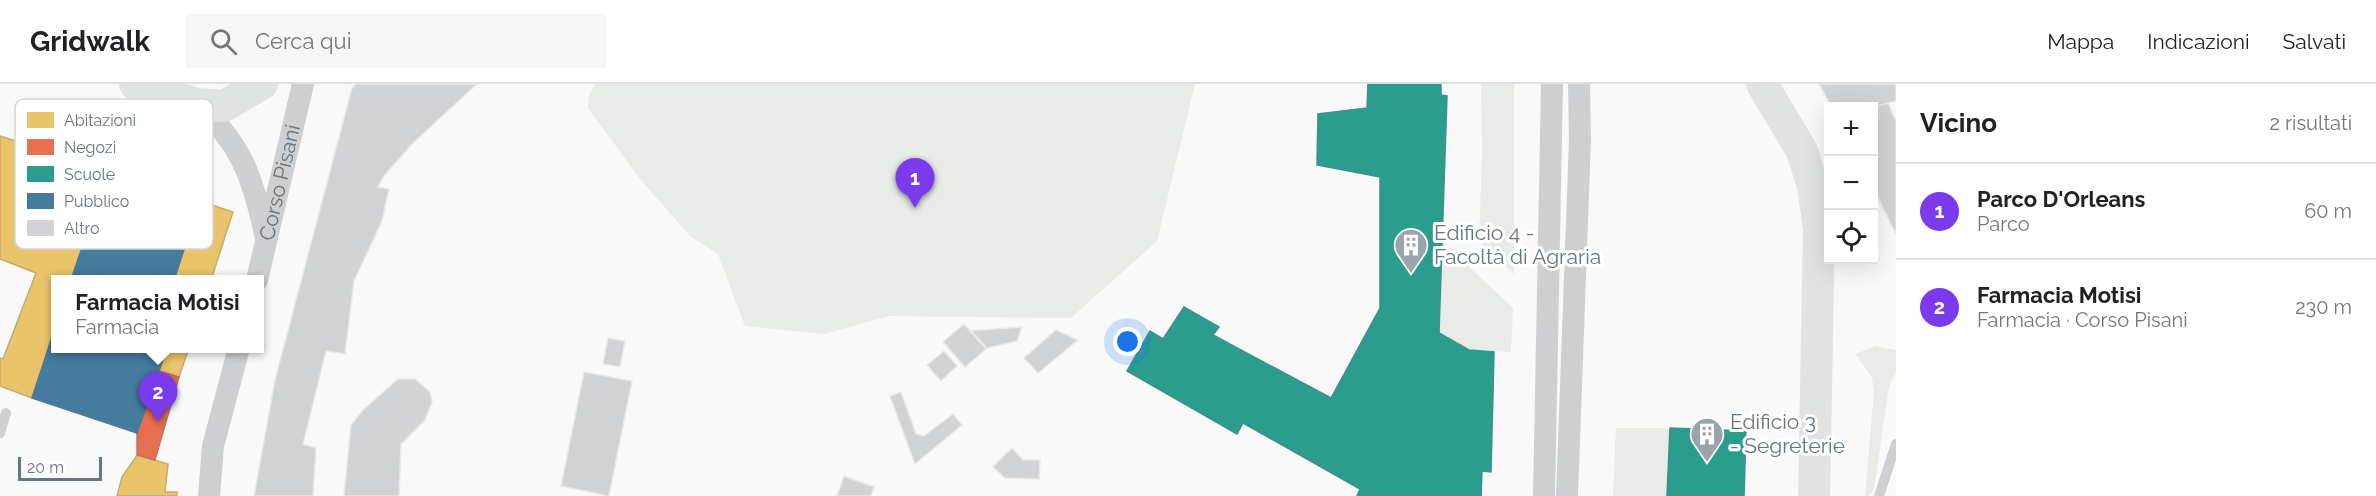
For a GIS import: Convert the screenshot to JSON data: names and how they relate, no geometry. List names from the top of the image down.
{
  "streets": {
    "street": ["Corso Pisani"]
  },
  "places": {
    "building": ["Edificio 4 - Facoltà di Agraria", "Edificio 3 - Segreterie"]
  },
  "legend": [
    "Abitazioni",
    "Negozi",
    "Scuole",
    "Pubblico",
    "Altro"
  ],
  "scale_bar": "20 m",
  "page": {
    "header": "Gridwalk",
    "search": "Cerca qui",
    "nav": ["Mappa", "Indicazioni", "Salvati"],
    "heading": ["Vicino", "2 risultati"],
    "map_buttons": ["+", "−"],
    "pins": ["1", "2"],
    "list": [
      {
        "mark": "1",
        "name": "Parco D'Orleans",
        "note": "Parco",
        "value": "60 m"
      },
      {
        "mark": "2",
        "name": "Farmacia Motisi",
        "note": "Farmacia · Corso Pisani",
        "value": "230 m"
      }
    ],
    "popup": ["Farmacia Motisi", "Farmacia"],
    "scale": "20 m"
  }
}
